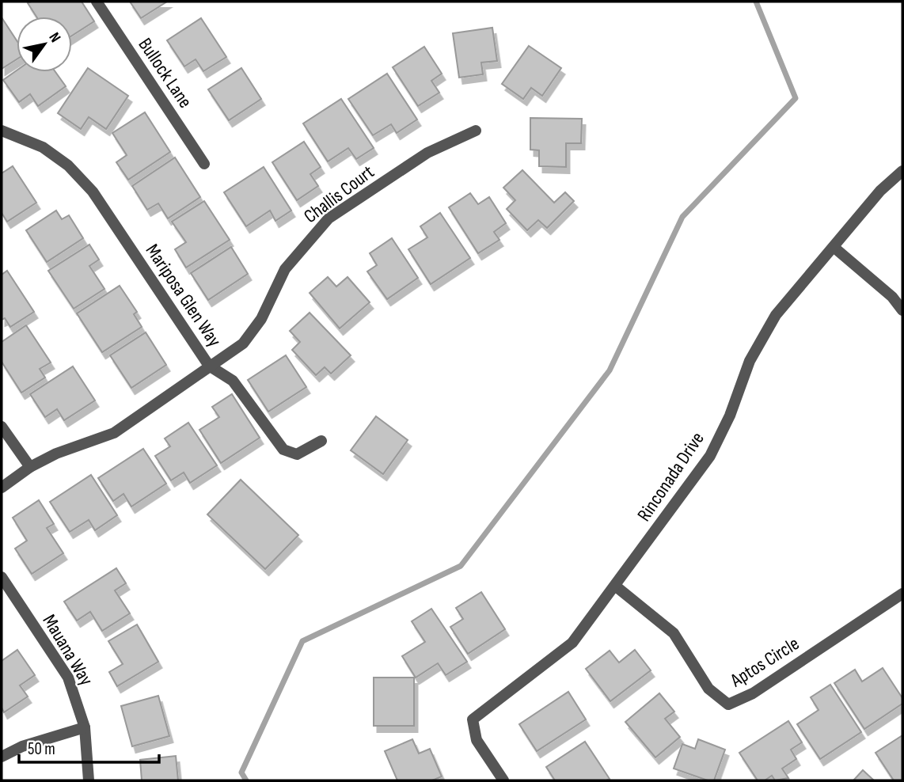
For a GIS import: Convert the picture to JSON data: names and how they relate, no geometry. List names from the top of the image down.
{
  "streets": {
    "street": [
      "Bullock Lane",
      "Challis Court",
      "Mariposa Glen Way",
      "Rinconada Drive",
      "Mauana Way",
      "Aptos Circle"
    ]
  },
  "crossings": [
    ["Challis Court", "Mariposa Glen Way"],
    ["Rinconada Drive", "Aptos Circle"]
  ],
  "scale_bar": "50 m",
  "north": "top right"
}
